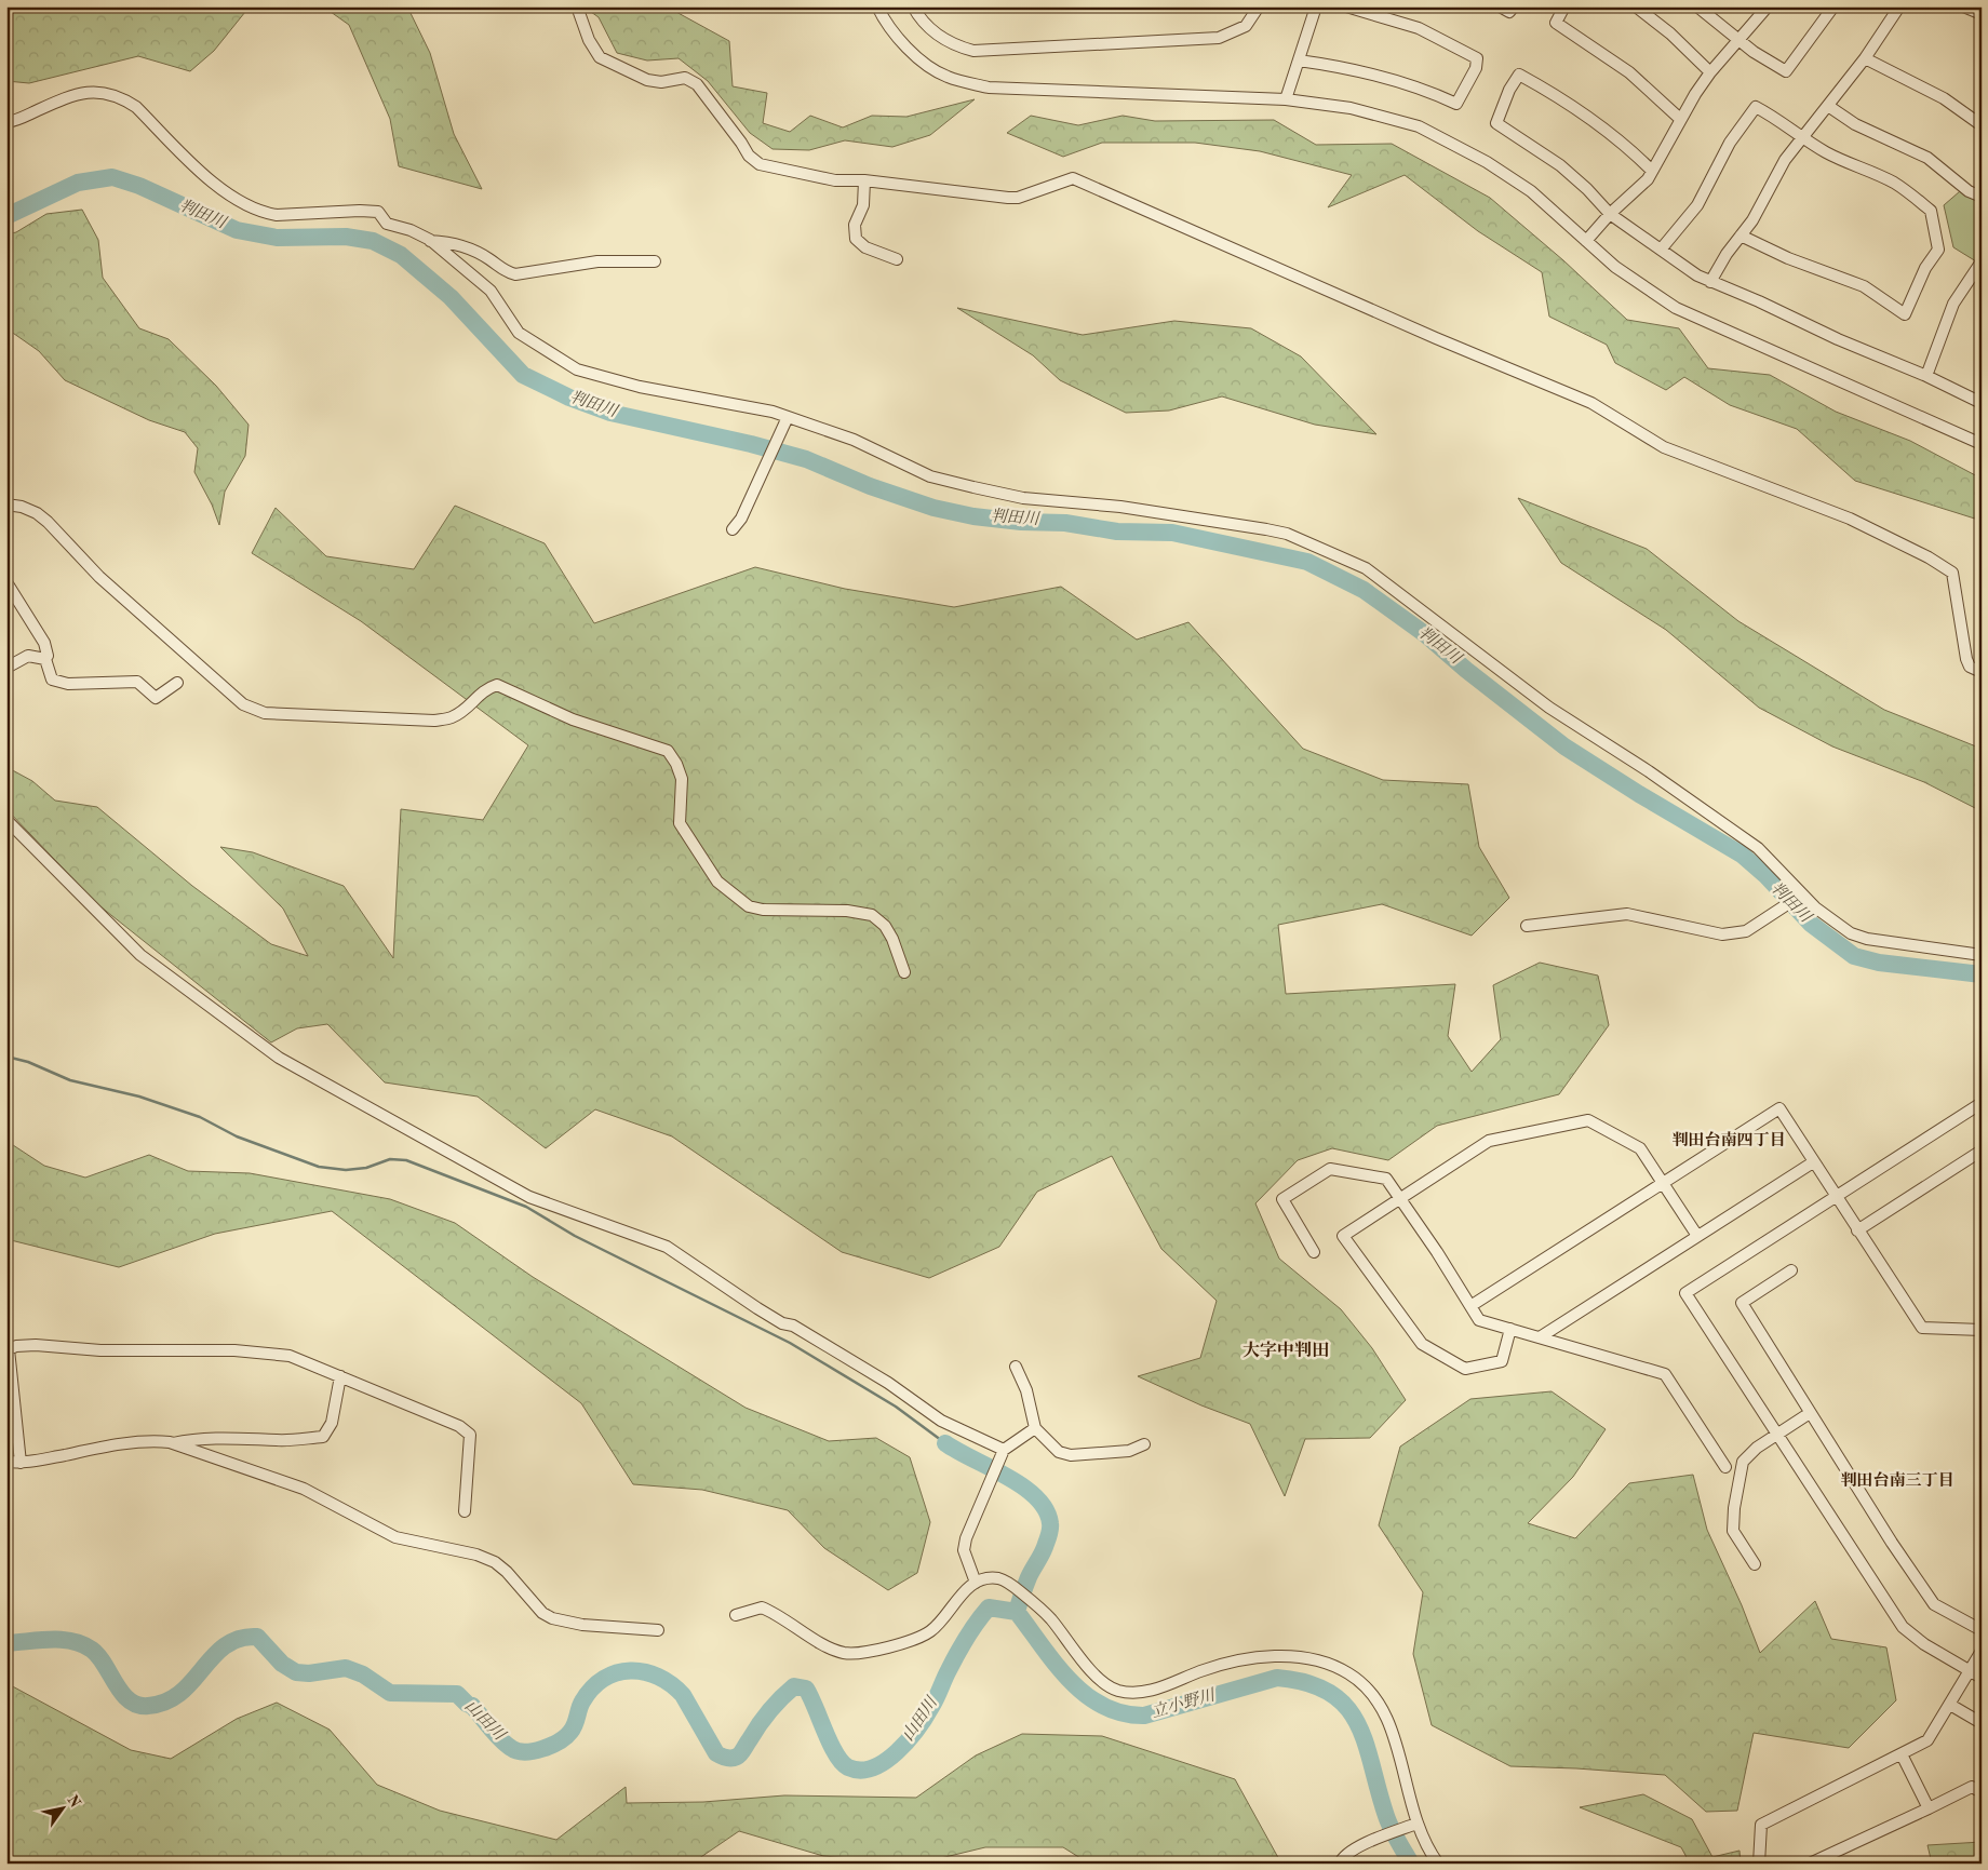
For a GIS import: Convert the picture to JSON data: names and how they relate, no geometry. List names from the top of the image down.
{
  "districts": ["判田台南四丁目", "大字中判田", "判田台南三丁目"],
  "water": ["判田川", "立小野川", "山田川"],
  "north": "top right"
}
